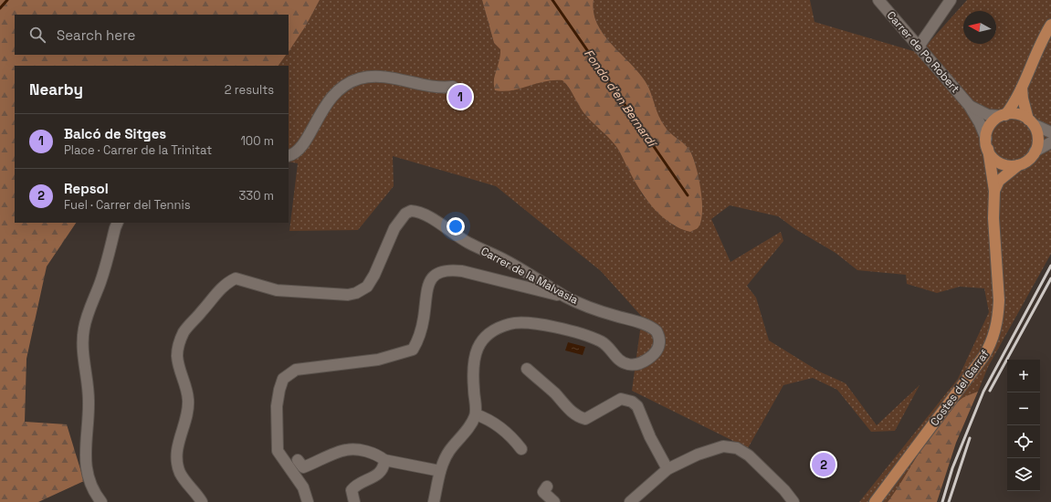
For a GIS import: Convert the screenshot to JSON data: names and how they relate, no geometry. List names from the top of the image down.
{
  "streets": {
    "main road": ["Costes del Garraf"],
    "street": ["Carrer de Po Robert", "Carrer de la Malvasia"]
  },
  "crossings": [
    ["Carrer de Po Robert", "Costes del Garraf"]
  ],
  "water": ["Fondo d'en Bernardí"],
  "north": "left",
  "page": {
    "search": "Search here",
    "heading": ["Nearby", "2 results"],
    "pins": ["1", "2"],
    "list": [
      {
        "mark": "1",
        "name": "Balcó de Sitges",
        "note": "Place · Carrer de la Trinitat",
        "value": "100 m"
      },
      {
        "mark": "2",
        "name": "Repsol",
        "note": "Fuel · Carrer del Tennis",
        "value": "330 m"
      }
    ],
    "map_buttons": ["+", "−"]
  }
}
